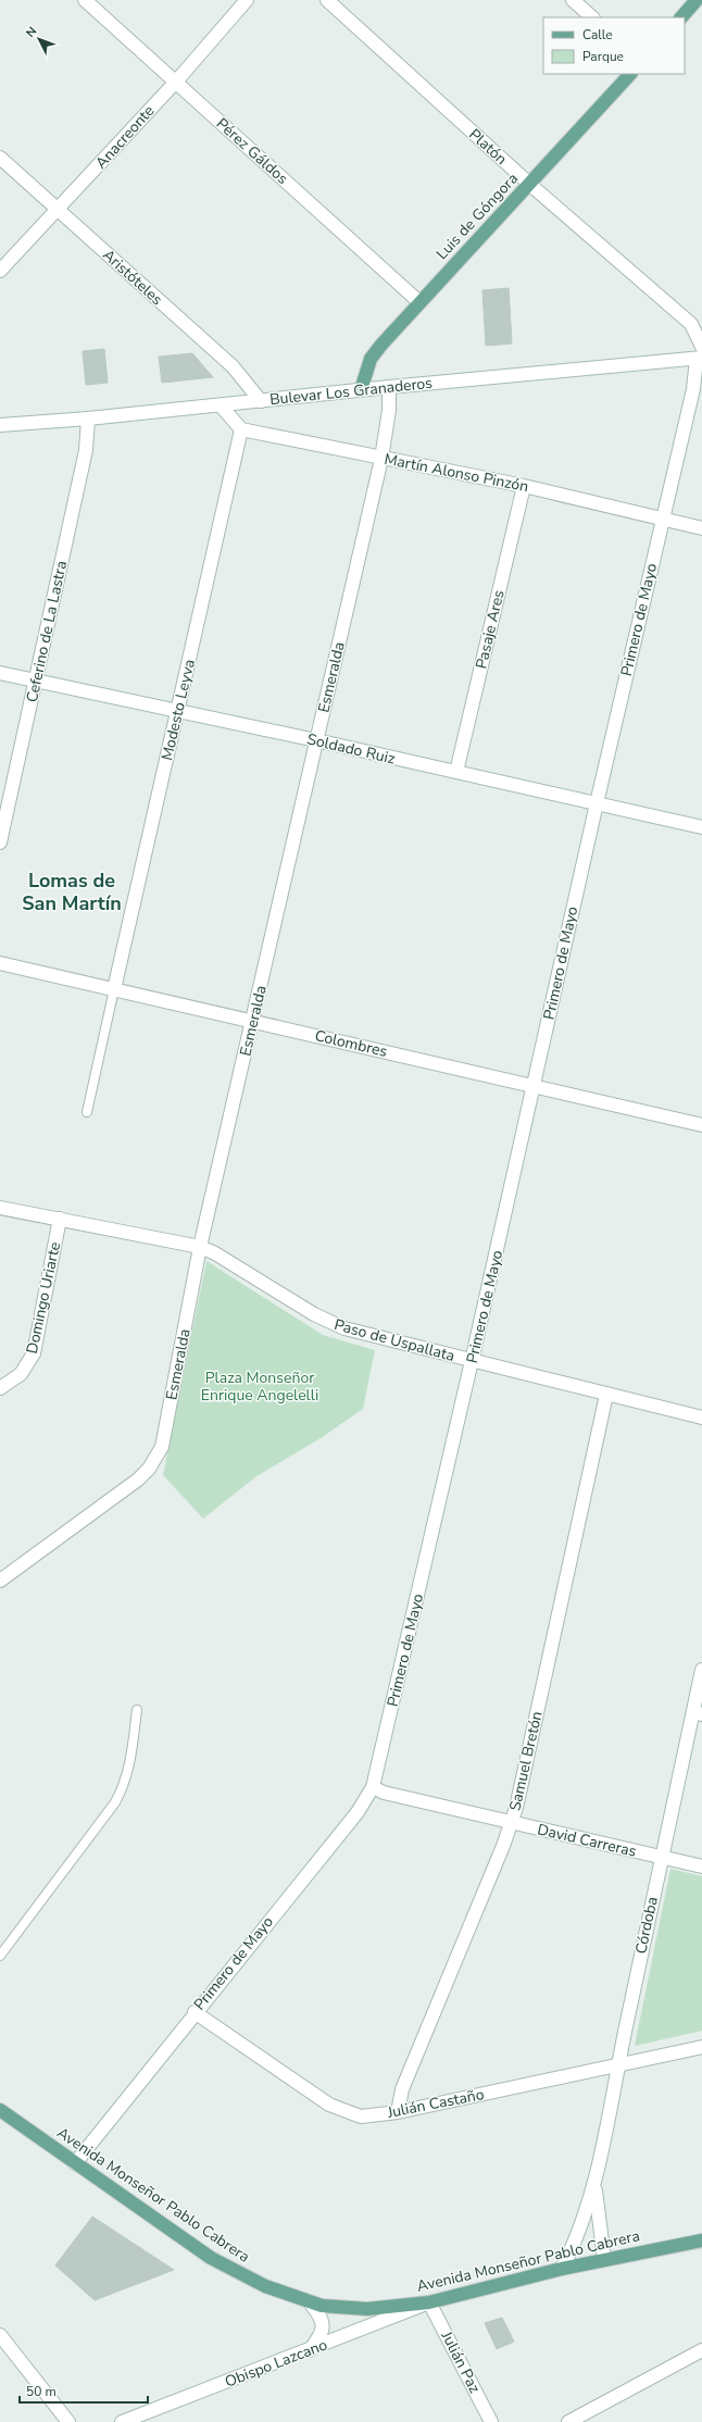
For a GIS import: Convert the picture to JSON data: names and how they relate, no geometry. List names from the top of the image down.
{
  "streets": {
    "main road": ["Luis de Góngora", "Avenida Monseñor Pablo Cabrera"],
    "street": [
      "Anacreonte",
      "Platón",
      "Pérez Gáldos",
      "Aristóteles",
      "Bulevar Los Granaderos",
      "Martín Alonso Pinzón",
      "Primero de Mayo",
      "Pasaje Ares",
      "Ceferino de La Lastra",
      "Esmeralda",
      "Modesto Leyva",
      "Soldado Ruiz",
      "Colombres",
      "Domingo Uriarte",
      "Paso de Uspallata",
      "Samuel Bretón",
      "David Carreras",
      "Córdoba",
      "Julián Castaño",
      "Julián Paz",
      "Obispo Lazcano"
    ]
  },
  "crossings": [
    ["Anacreonte", "Pérez Gáldos"],
    ["Anacreonte", "Aristóteles"],
    ["Platón", "Luis de Góngora"],
    ["Platón", "Bulevar Los Granaderos"],
    ["Platón", "Primero de Mayo"],
    ["Pérez Gáldos", "Luis de Góngora"],
    ["Luis de Góngora", "Bulevar Los Granaderos"],
    ["Aristóteles", "Bulevar Los Granaderos"],
    ["Bulevar Los Granaderos", "Primero de Mayo"],
    ["Bulevar Los Granaderos", "Ceferino de La Lastra"],
    ["Bulevar Los Granaderos", "Esmeralda"],
    ["Martín Alonso Pinzón", "Primero de Mayo"],
    ["Martín Alonso Pinzón", "Pasaje Ares"],
    ["Martín Alonso Pinzón", "Esmeralda"],
    ["Martín Alonso Pinzón", "Modesto Leyva"],
    ["Primero de Mayo", "Soldado Ruiz"],
    ["Primero de Mayo", "Colombres"],
    ["Primero de Mayo", "Paso de Uspallata"],
    ["Primero de Mayo", "David Carreras"],
    ["Primero de Mayo", "Julián Castaño"],
    ["Primero de Mayo", "Avenida Monseñor Pablo Cabrera"],
    ["Pasaje Ares", "Soldado Ruiz"],
    ["Ceferino de La Lastra", "Soldado Ruiz"],
    ["Esmeralda", "Soldado Ruiz"],
    ["Esmeralda", "Colombres"],
    ["Esmeralda", "Paso de Uspallata"],
    ["Modesto Leyva", "Soldado Ruiz"],
    ["Modesto Leyva", "Colombres"],
    ["Domingo Uriarte", "Paso de Uspallata"],
    ["Paso de Uspallata", "Samuel Bretón"],
    ["Samuel Bretón", "David Carreras"],
    ["Samuel Bretón", "Julián Castaño"],
    ["David Carreras", "Córdoba"],
    ["Córdoba", "Julián Castaño"],
    ["Córdoba", "Avenida Monseñor Pablo Cabrera"],
    ["Avenida Monseñor Pablo Cabrera", "Julián Paz"],
    ["Avenida Monseñor Pablo Cabrera", "Obispo Lazcano"],
    ["Julián Paz", "Obispo Lazcano"]
  ],
  "districts": ["Lomas de San Martín"],
  "parks": ["Plaza Monseñor Enrique Angelelli"],
  "legend": ["Calle", "Parque"],
  "scale_bar": "50 m",
  "north": "top left"
}
